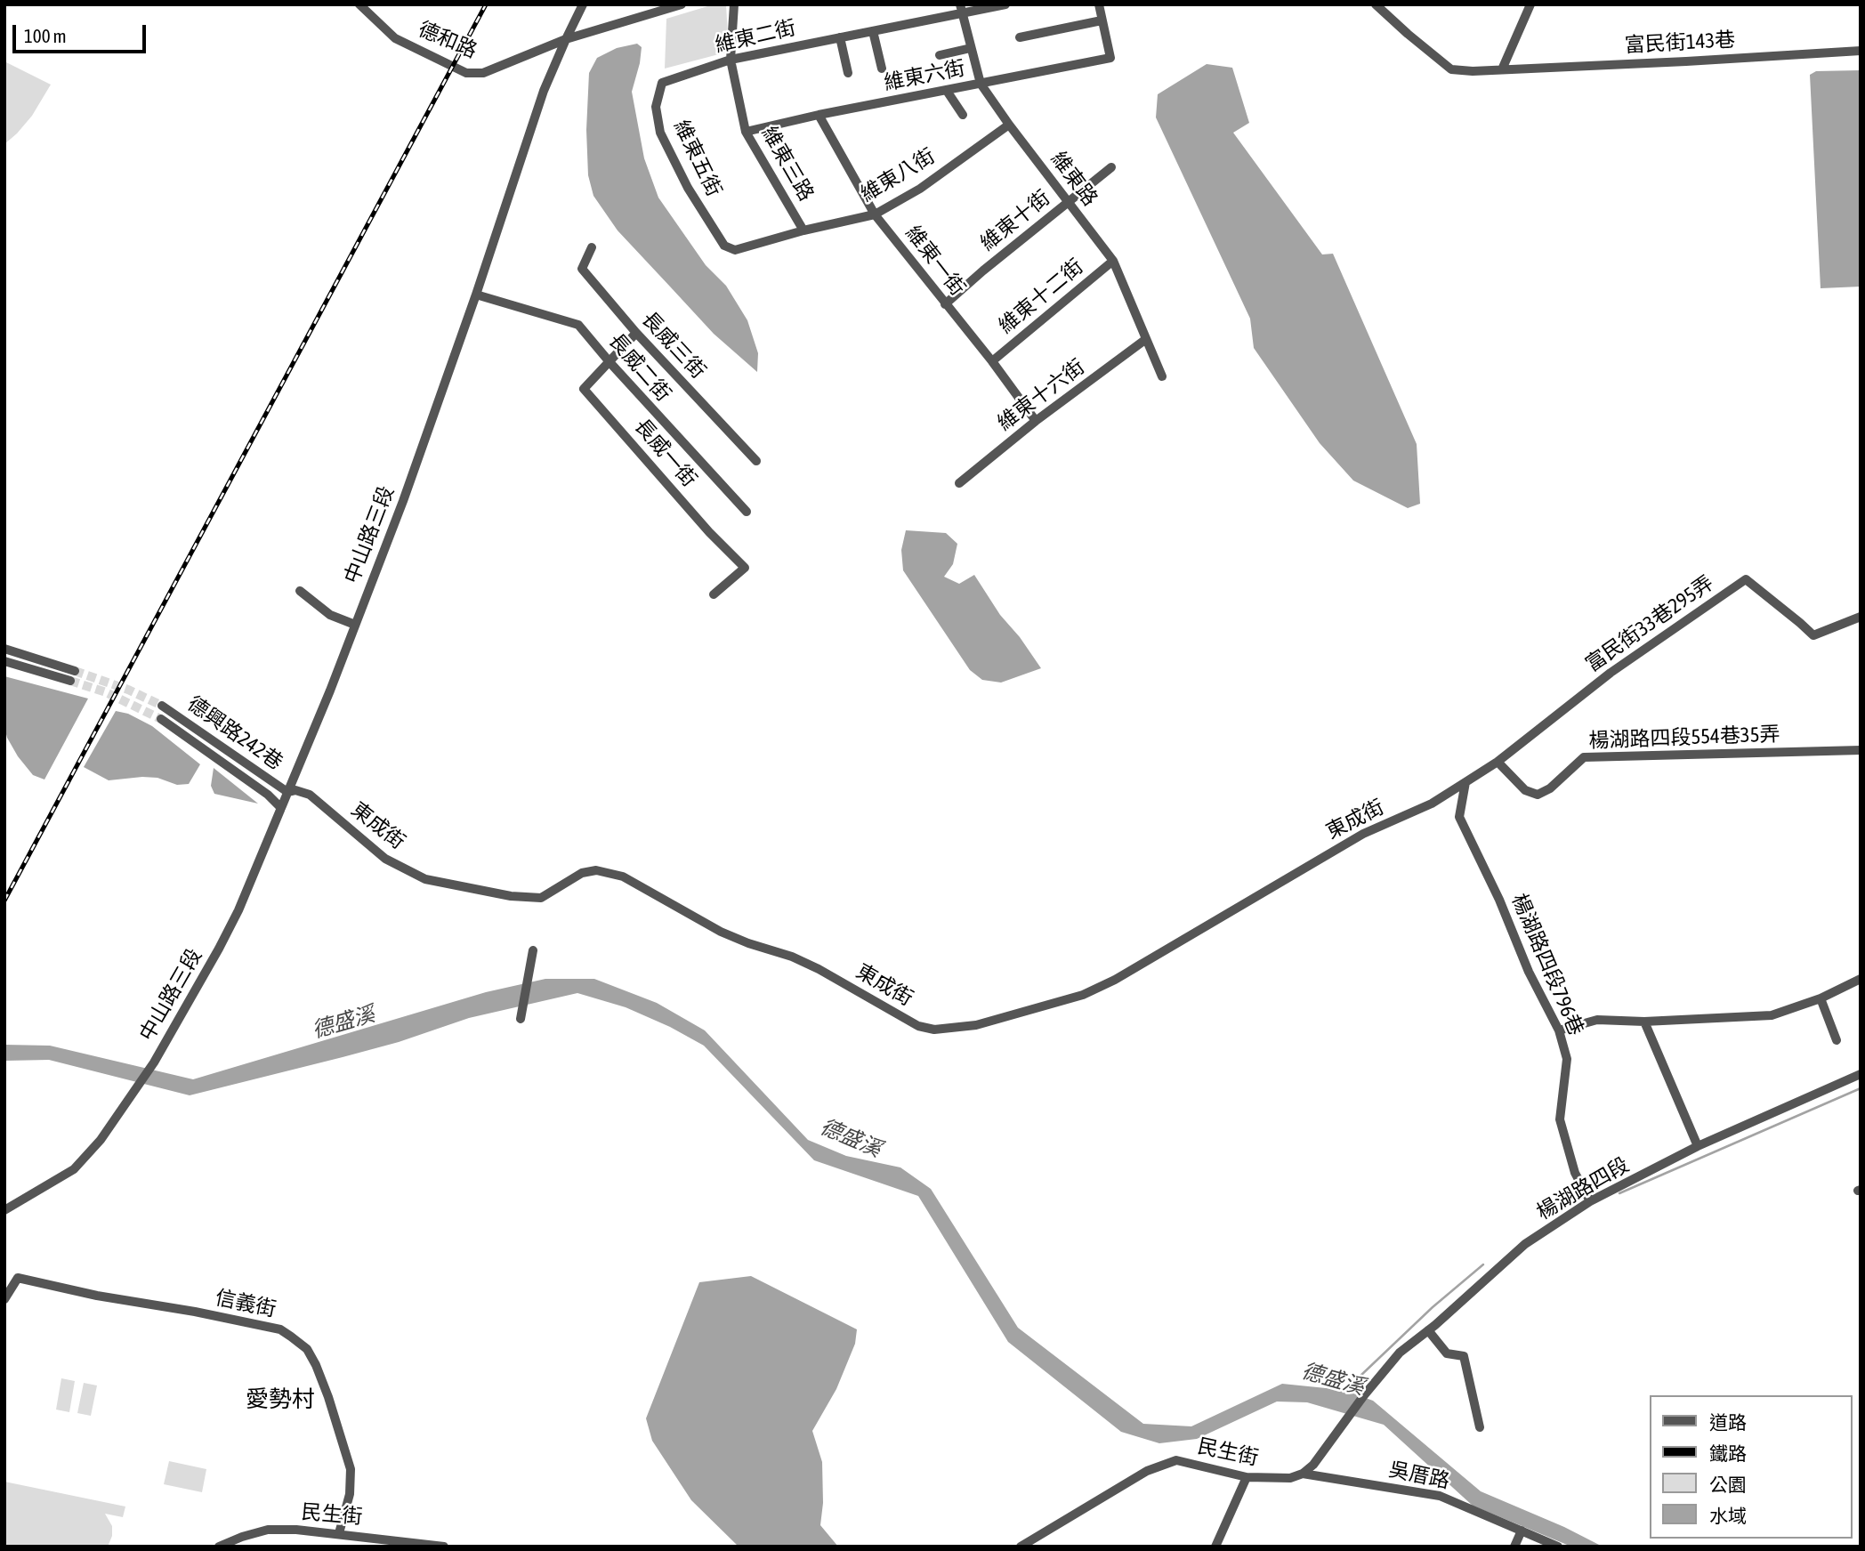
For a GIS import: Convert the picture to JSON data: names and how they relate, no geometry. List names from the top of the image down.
{
  "streets": {
    "street": [
      "維東二街",
      "德和路",
      "富民街143巷",
      "維東六街",
      "維東五街",
      "維東三路",
      "維東八街",
      "維東路",
      "維東十街",
      "維東一街",
      "維東十二街",
      "長威三街",
      "長威二街",
      "維東十六街",
      "長威一街",
      "中山路三段",
      "富民街33巷295弄",
      "德興路242巷",
      "楊湖路四段554巷35弄",
      "東成街",
      "楊湖路四段796巷",
      "楊湖路四段",
      "信義街",
      "民生街",
      "吳厝路"
    ]
  },
  "crossings": [
    ["維東二街", "維東五街"],
    ["維東二街", "維東三路"],
    ["維東二街", "維東路"],
    ["德和路", "中山路三段"],
    ["維東六街", "維東三路"],
    ["維東六街", "維東路"],
    ["維東六街", "維東一街"],
    ["維東五街", "維東八街"],
    ["維東三路", "維東八街"],
    ["維東八街", "維東路"],
    ["維東八街", "維東一街"],
    ["維東路", "維東十街"],
    ["維東路", "維東十二街"],
    ["維東路", "維東十六街"],
    ["維東十街", "維東一街"],
    ["維東一街", "維東十二街"],
    ["維東一街", "維東十六街"],
    ["長威三街", "長威一街"],
    ["長威二街", "長威一街"],
    ["長威二街", "中山路三段"],
    ["中山路三段", "德興路242巷"],
    ["中山路三段", "東成街"],
    ["富民街33巷295弄", "楊湖路四段554巷35弄"],
    ["富民街33巷295弄", "東成街"],
    ["富民街33巷295弄", "楊湖路四段796巷"],
    ["德興路242巷", "東成街"],
    ["東成街", "楊湖路四段796巷"],
    ["楊湖路四段796巷", "楊湖路四段"],
    ["楊湖路四段", "民生街"],
    ["楊湖路四段", "吳厝路"],
    ["信義街", "民生街"],
    ["民生街", "吳厝路"]
  ],
  "districts": ["愛勢村"],
  "water": ["德盛溪"],
  "legend": [
    "道路",
    "鐵路",
    "公園",
    "水域"
  ],
  "scale_bar": "100 m"
}
